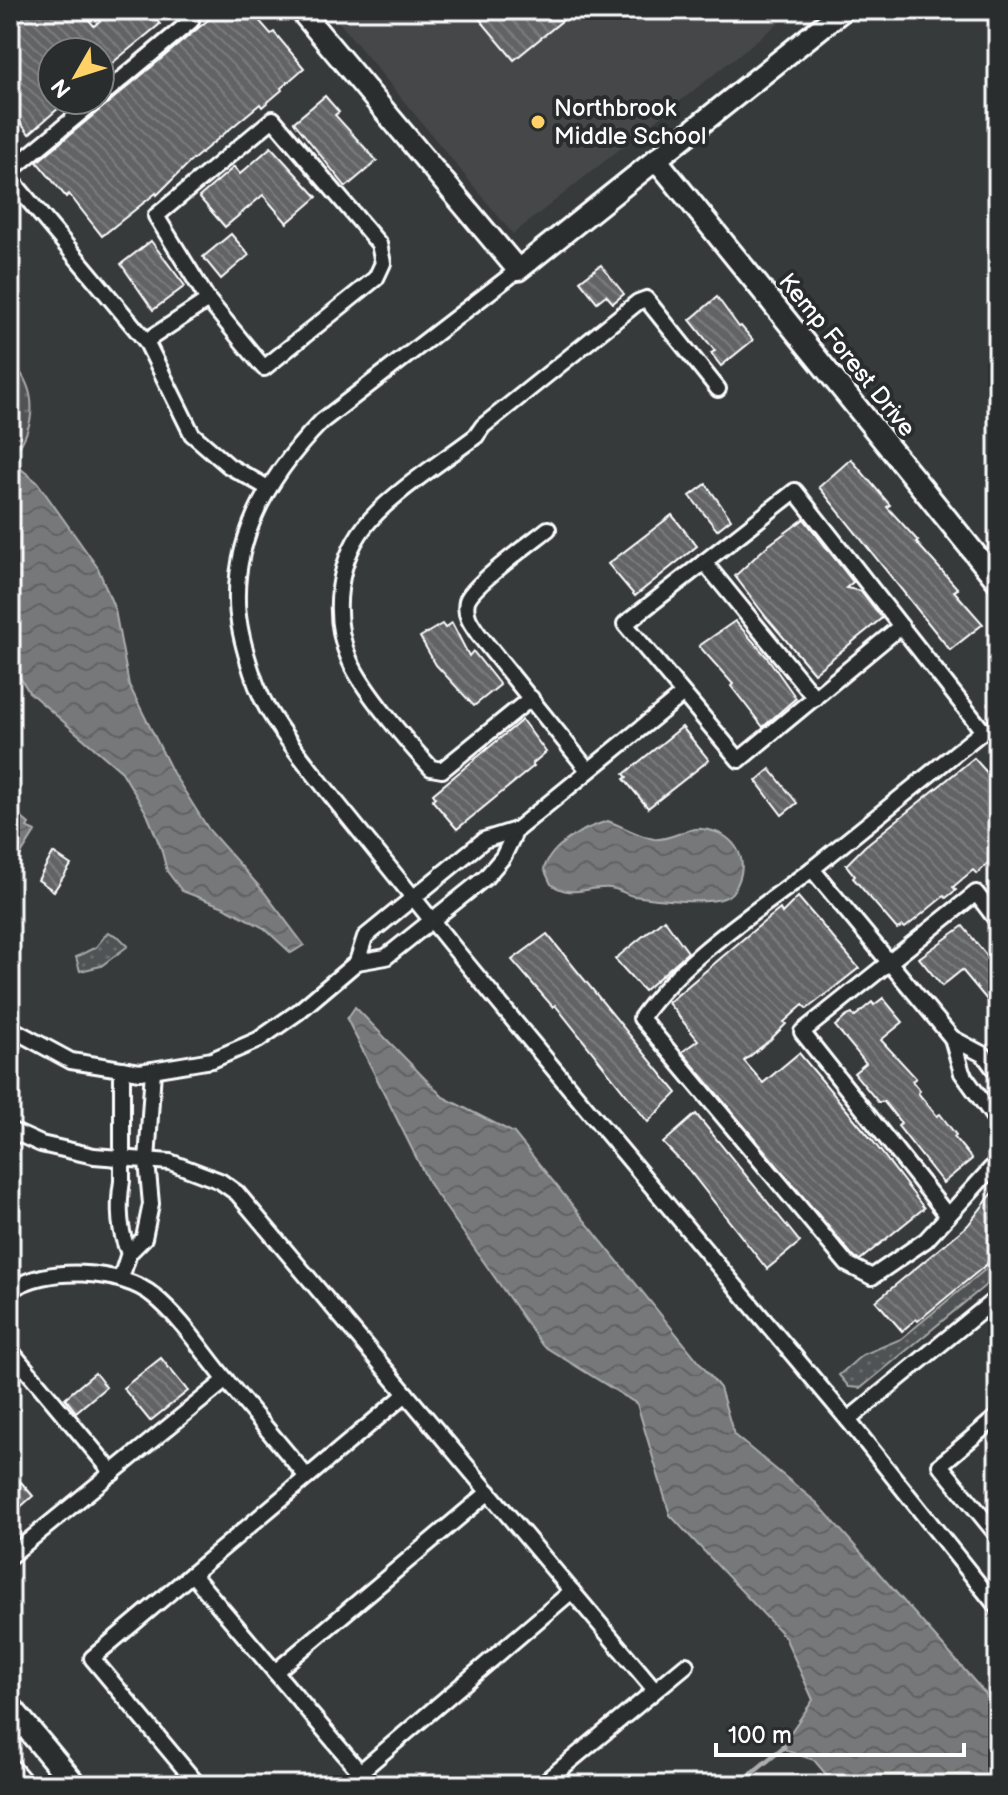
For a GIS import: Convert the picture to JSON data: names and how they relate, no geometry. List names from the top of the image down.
{
  "streets": {
    "street": ["Kemp Forest Drive"]
  },
  "places": ["Northbrook Middle School"],
  "scale_bar": "100 m",
  "north": "bottom left"
}
